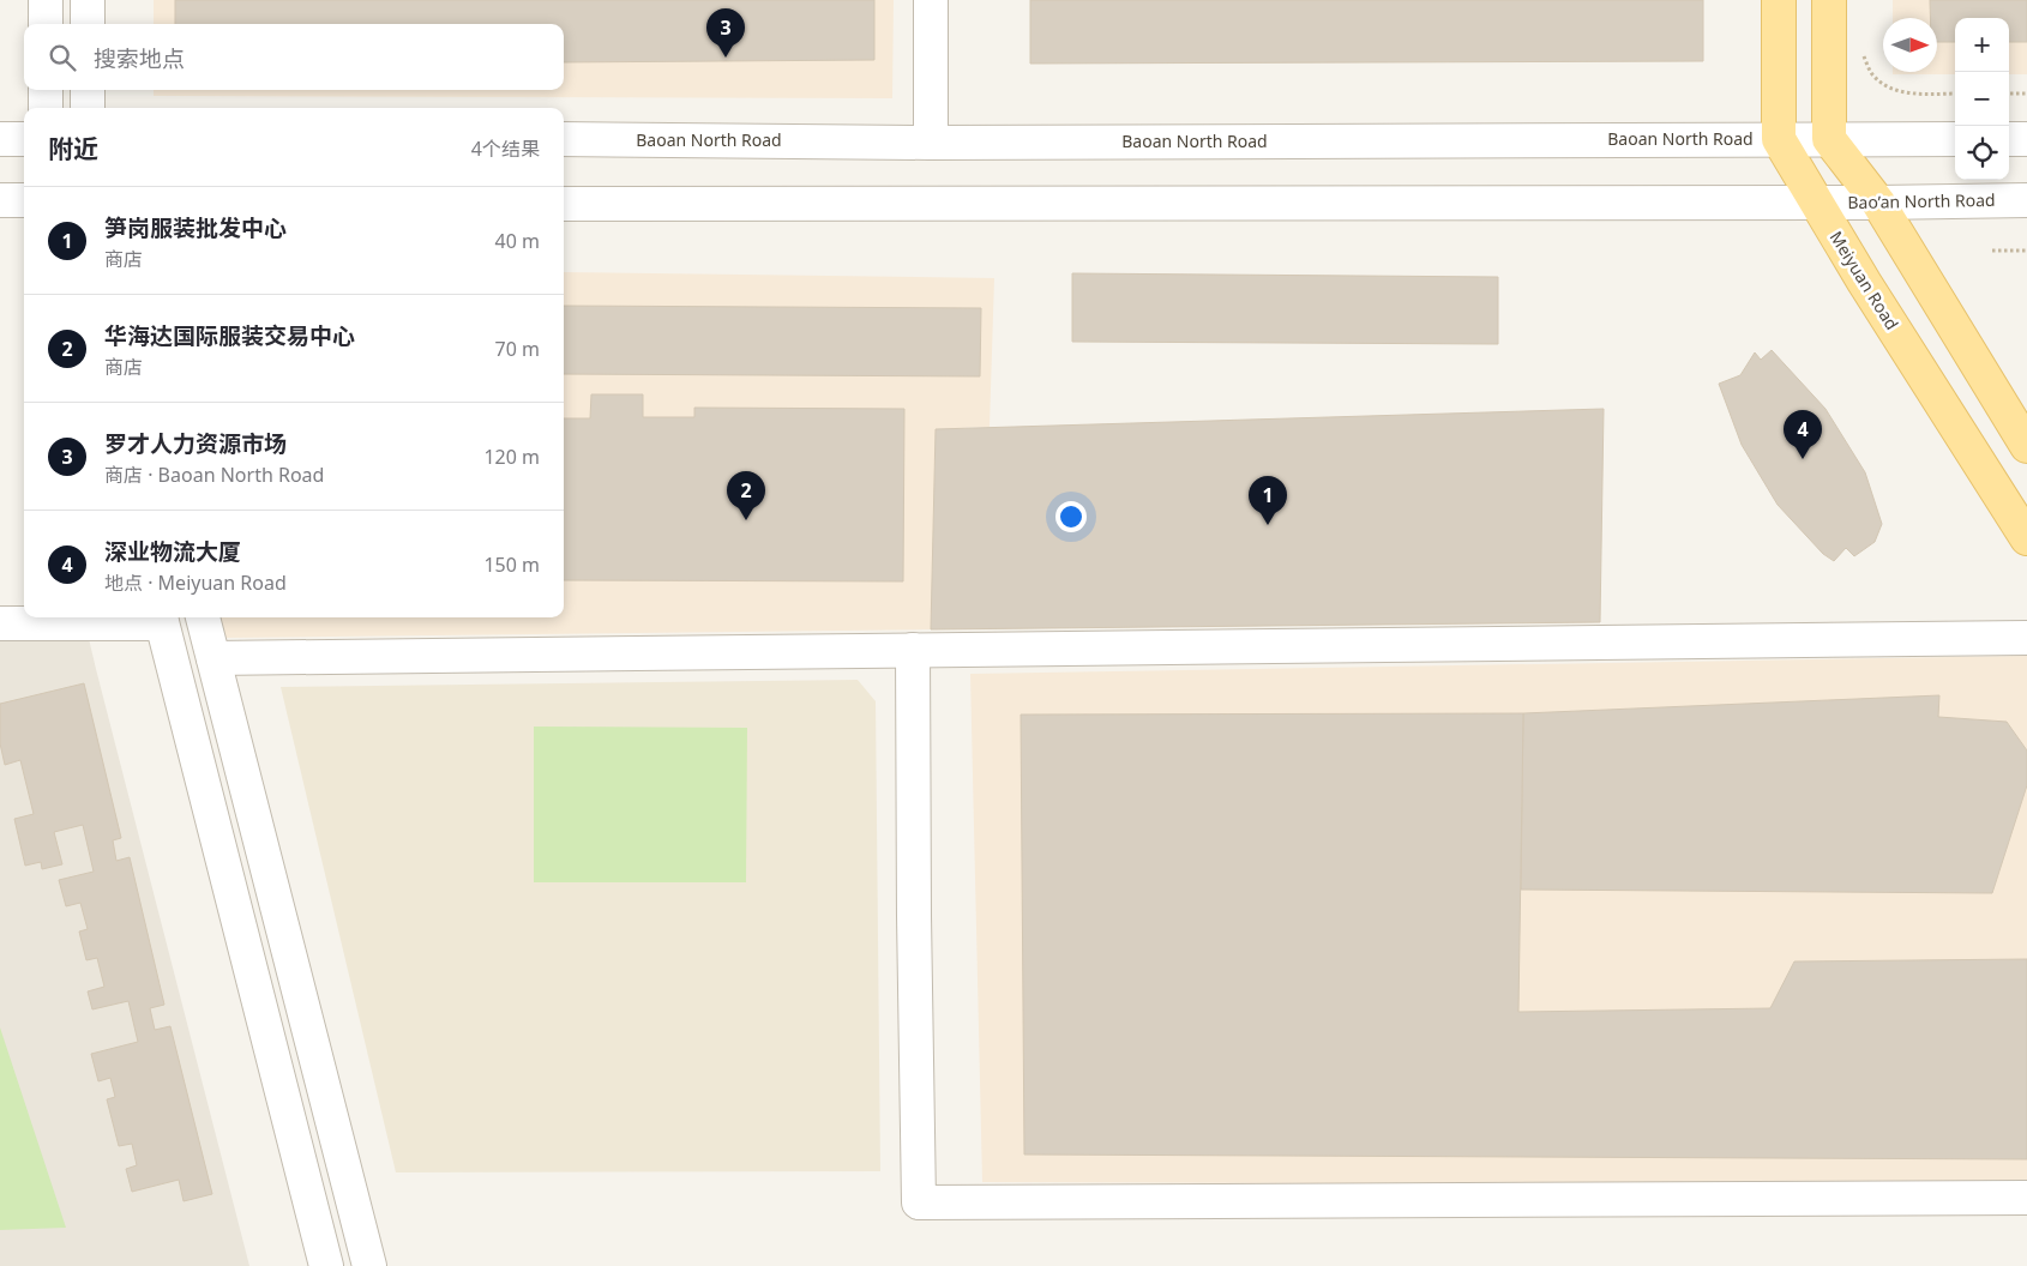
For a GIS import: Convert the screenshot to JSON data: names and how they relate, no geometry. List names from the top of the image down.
{
  "streets": {
    "main road": ["Meiyuan Road"],
    "street": ["Baoan North Road", "Bao’an North Road"]
  },
  "crossings": [
    ["Baoan North Road", "Meiyuan Road"],
    ["Bao’an North Road", "Meiyuan Road"]
  ],
  "north": "right",
  "page": {
    "pins": [
      "3",
      "4",
      "2",
      "1"
    ],
    "map_buttons": ["+", "−"],
    "search": "搜索地点",
    "heading": ["附近", "4个结果"],
    "list": [
      {
        "mark": "1",
        "name": "笋岗服装批发中心",
        "note": "商店",
        "value": "40 m"
      },
      {
        "mark": "2",
        "name": "华海达国际服装交易中心",
        "note": "商店",
        "value": "70 m"
      },
      {
        "mark": "3",
        "name": "罗才人力资源市场",
        "note": "商店 · Baoan North Road",
        "value": "120 m"
      },
      {
        "mark": "4",
        "name": "深业物流大厦",
        "note": "地点 · Meiyuan Road",
        "value": "150 m"
      }
    ]
  }
}
